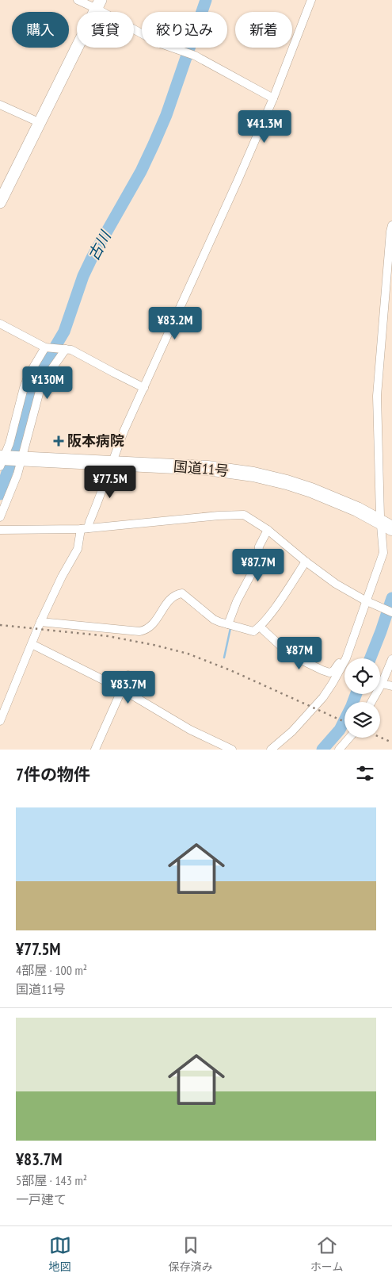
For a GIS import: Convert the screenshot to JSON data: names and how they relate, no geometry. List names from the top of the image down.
{
  "streets": {
    "highway": ["国道11号"]
  },
  "water": ["古川"],
  "places": {
    "health": ["阪本病院"]
  },
  "page": {
    "chip": [
      "購入",
      "賃貸",
      "絞り込み",
      "新着"
    ],
    "price": [
      "¥41.3M",
      "¥83.2M",
      "¥130M",
      "¥77.5M",
      "¥87.7M",
      "¥87M",
      "¥83.7M"
    ],
    "heading": "7件の物件",
    "list": [
      {
        "name": "¥77.5M",
        "note": "4部屋 · 100 m² · 国道11号"
      },
      {
        "name": "¥83.7M",
        "note": "5部屋 · 143 m² · 一戸建て"
      }
    ],
    "tabs": ["地図", "保存済み", "ホーム"]
  }
}
